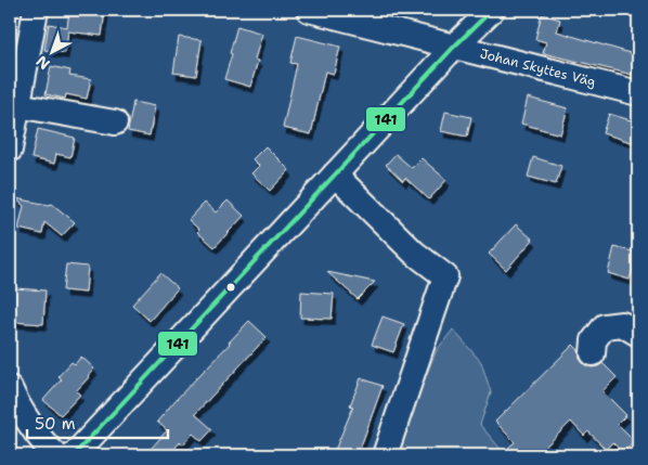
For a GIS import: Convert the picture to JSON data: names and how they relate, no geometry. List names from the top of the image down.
{
  "streets": {
    "street": ["Johan Skyttes Väg"]
  },
  "lines": ["transit line 141"],
  "scale_bar": "50 m",
  "north": "bottom left"
}
